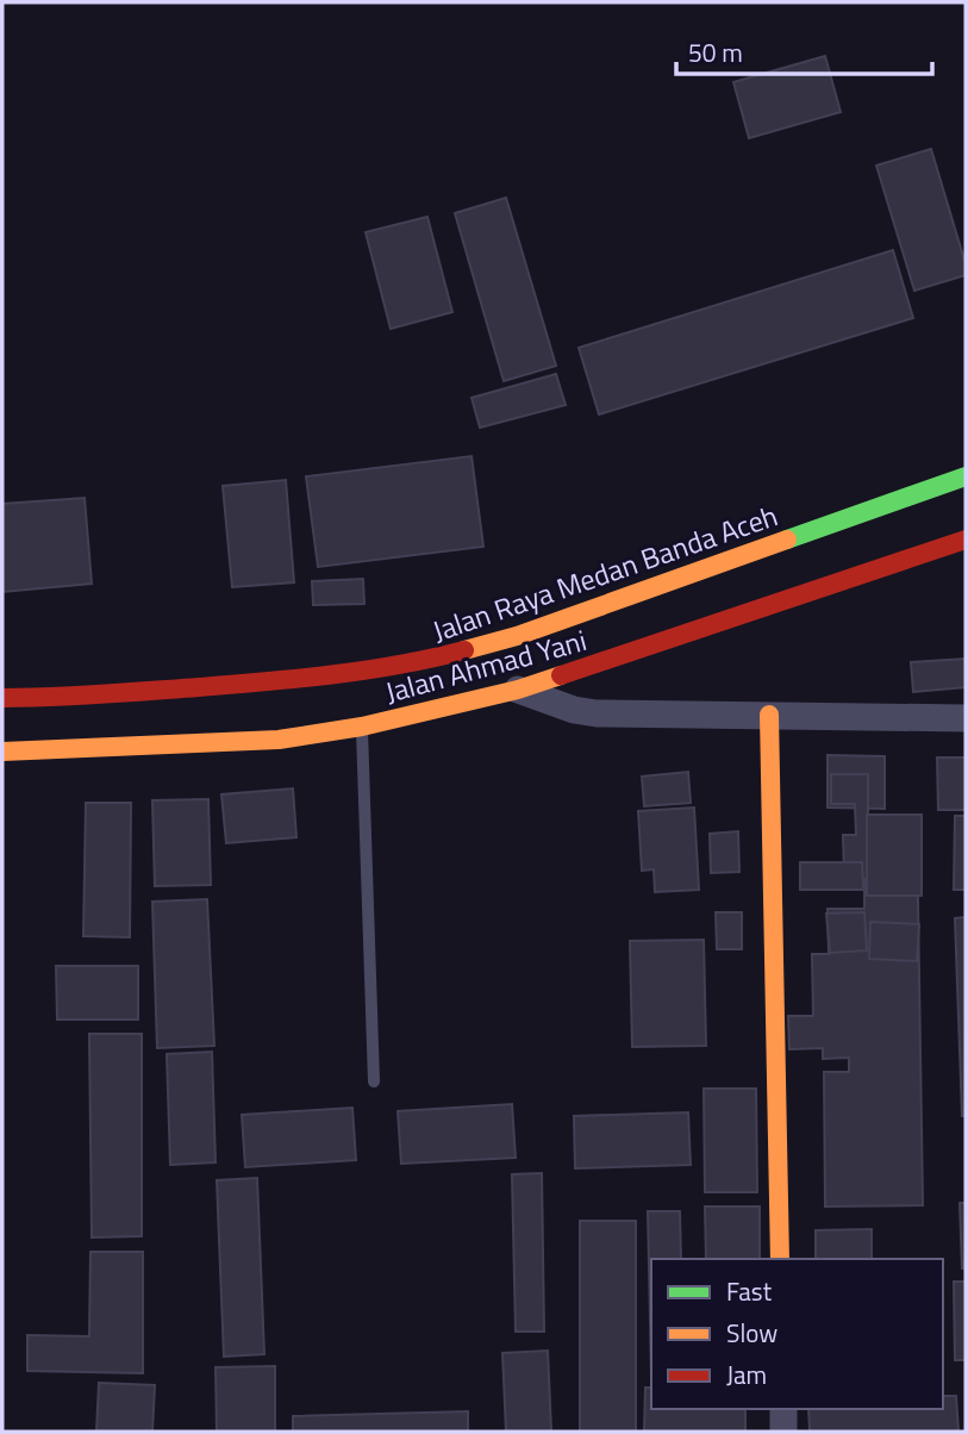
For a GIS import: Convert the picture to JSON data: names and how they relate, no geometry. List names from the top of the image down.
{
  "streets": {
    "main road": ["Jalan Raya Medan Banda Aceh", "Jalan Ahmad Yani"]
  },
  "legend": ["Fast", "Slow", "Jam"],
  "scale_bar": "50 m"
}
